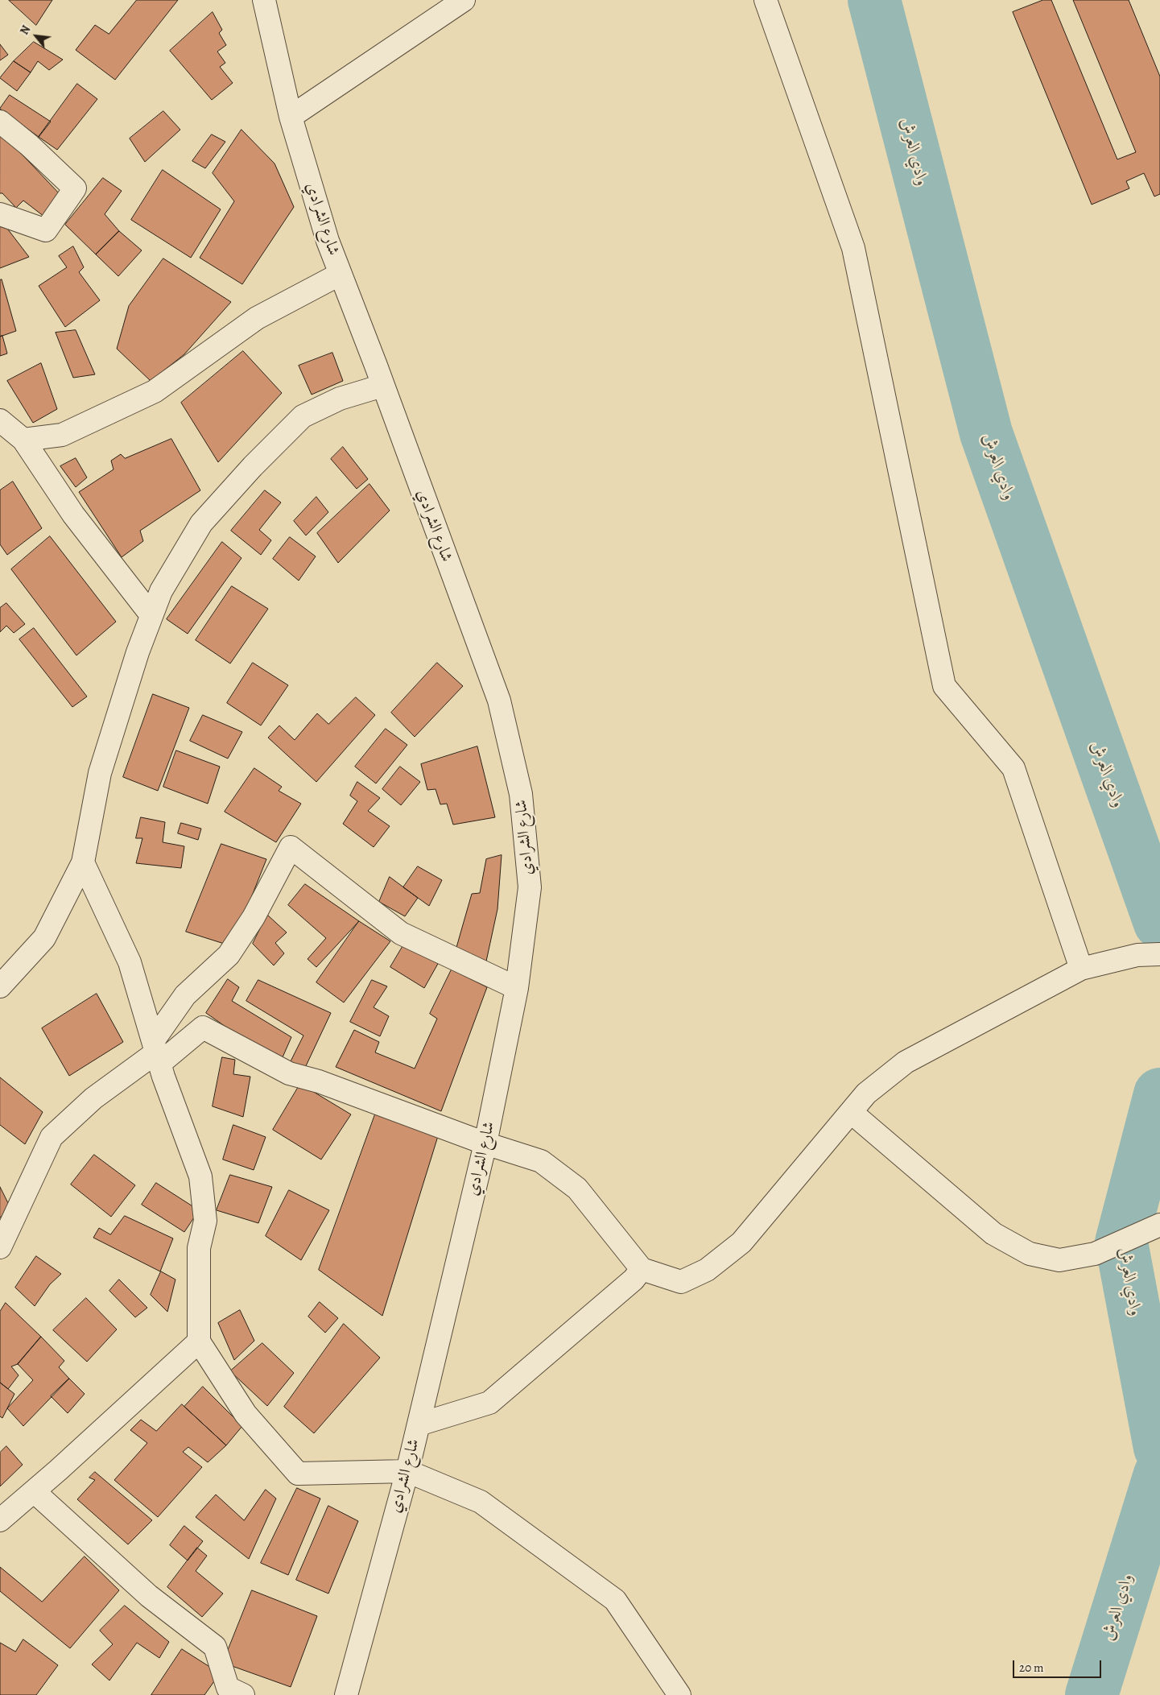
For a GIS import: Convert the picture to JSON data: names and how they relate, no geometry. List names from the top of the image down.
{
  "streets": {
    "street": ["شارع الشرادي"]
  },
  "water": ["وادي العرش"],
  "scale_bar": "20 m",
  "north": "top left"
}
